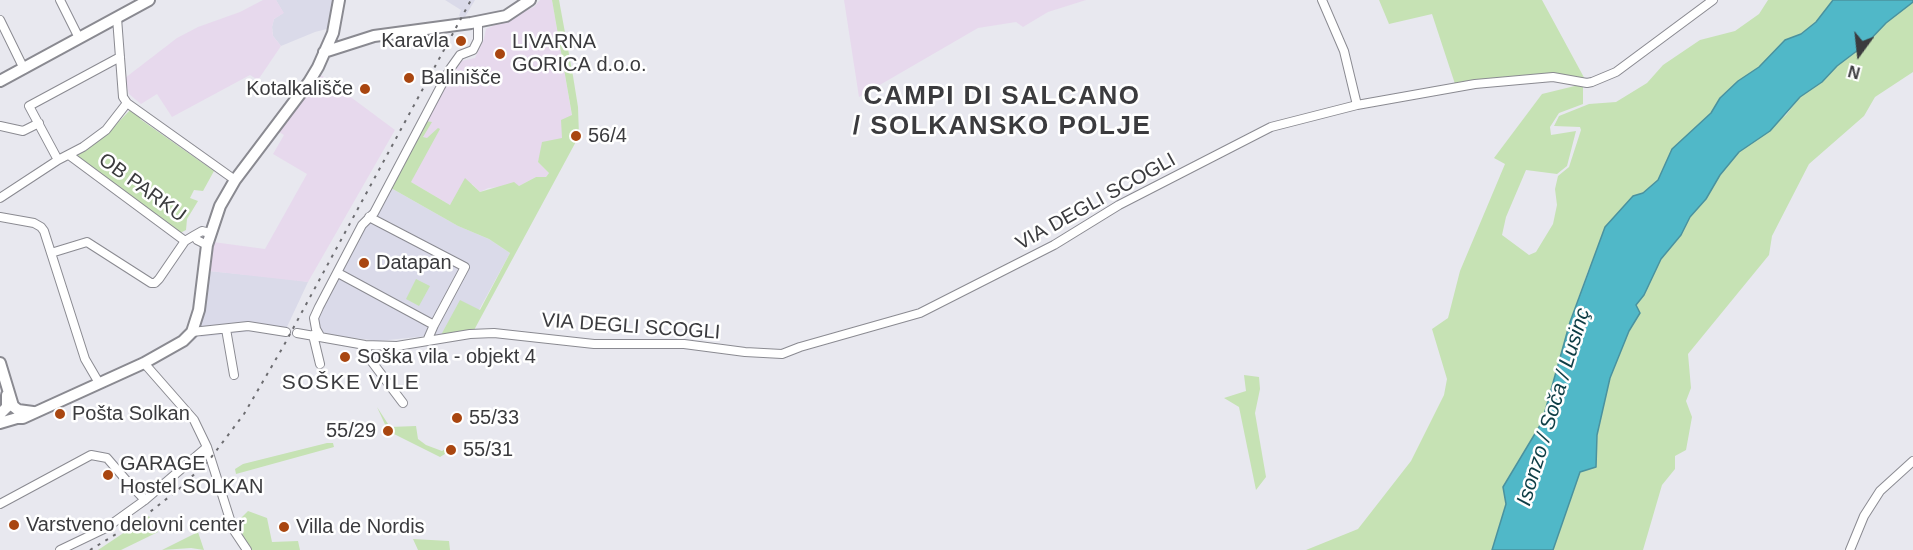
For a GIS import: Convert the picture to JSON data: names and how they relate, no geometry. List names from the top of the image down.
{
  "streets": {
    "street": ["OB PARKU", "VIA DEGLI SCOGLI"]
  },
  "districts": ["CAMPI DI SALCANO / SOLKANSKO POLJE", "SOŠKE VILE"],
  "water": ["Isonzo / Soča / Lusinç"],
  "places": [
    "Karavla",
    "LIVARNA GORICA d.o.o.",
    "Balinišče",
    "Kotalkališče",
    "56/4",
    "Datapan",
    "Soška vila - objekt 4",
    "Pošta Solkan",
    "55/33",
    "55/29",
    "55/31",
    "GARAGE Hostel SOLKAN",
    "Varstveno delovni center",
    "Villa de Nordis"
  ],
  "north": "bottom"
}
